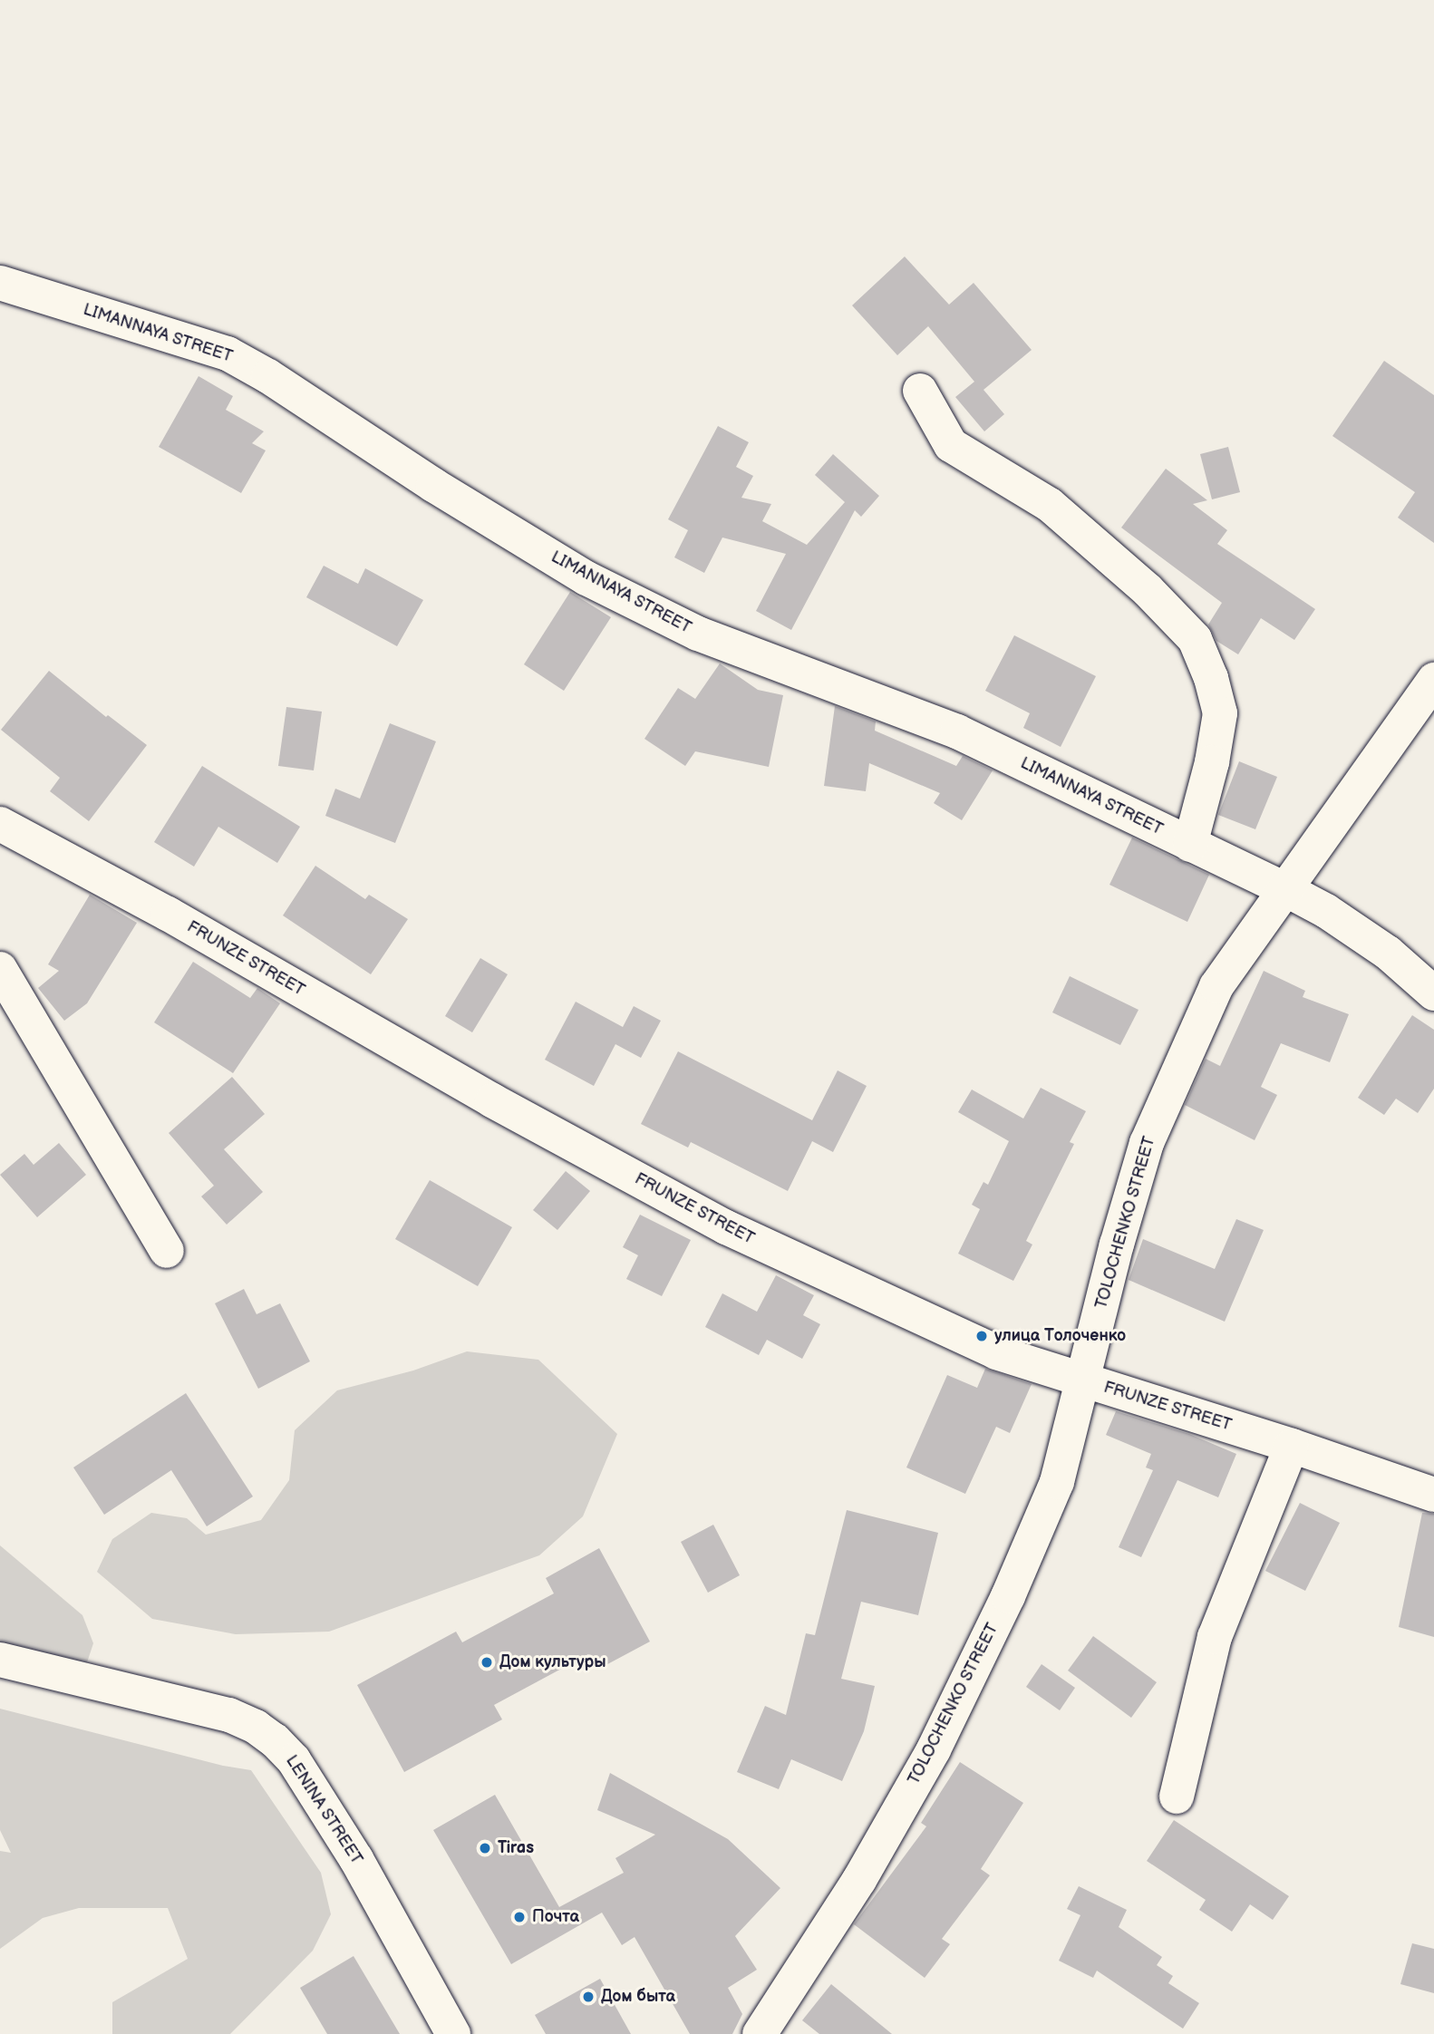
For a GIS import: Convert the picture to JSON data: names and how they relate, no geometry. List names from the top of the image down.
{
  "streets": {
    "street": [
      "LIMANNAYA STREET",
      "FRUNZE STREET",
      "TOLOCHENKO STREET",
      "LENINA STREET"
    ]
  },
  "crossings": [
    ["LIMANNAYA STREET", "TOLOCHENKO STREET"],
    ["FRUNZE STREET", "TOLOCHENKO STREET"]
  ],
  "places": [
    "улица Толоченко",
    "Дом культуры",
    "Tiras",
    "Почта",
    "Дом быта"
  ]
}
